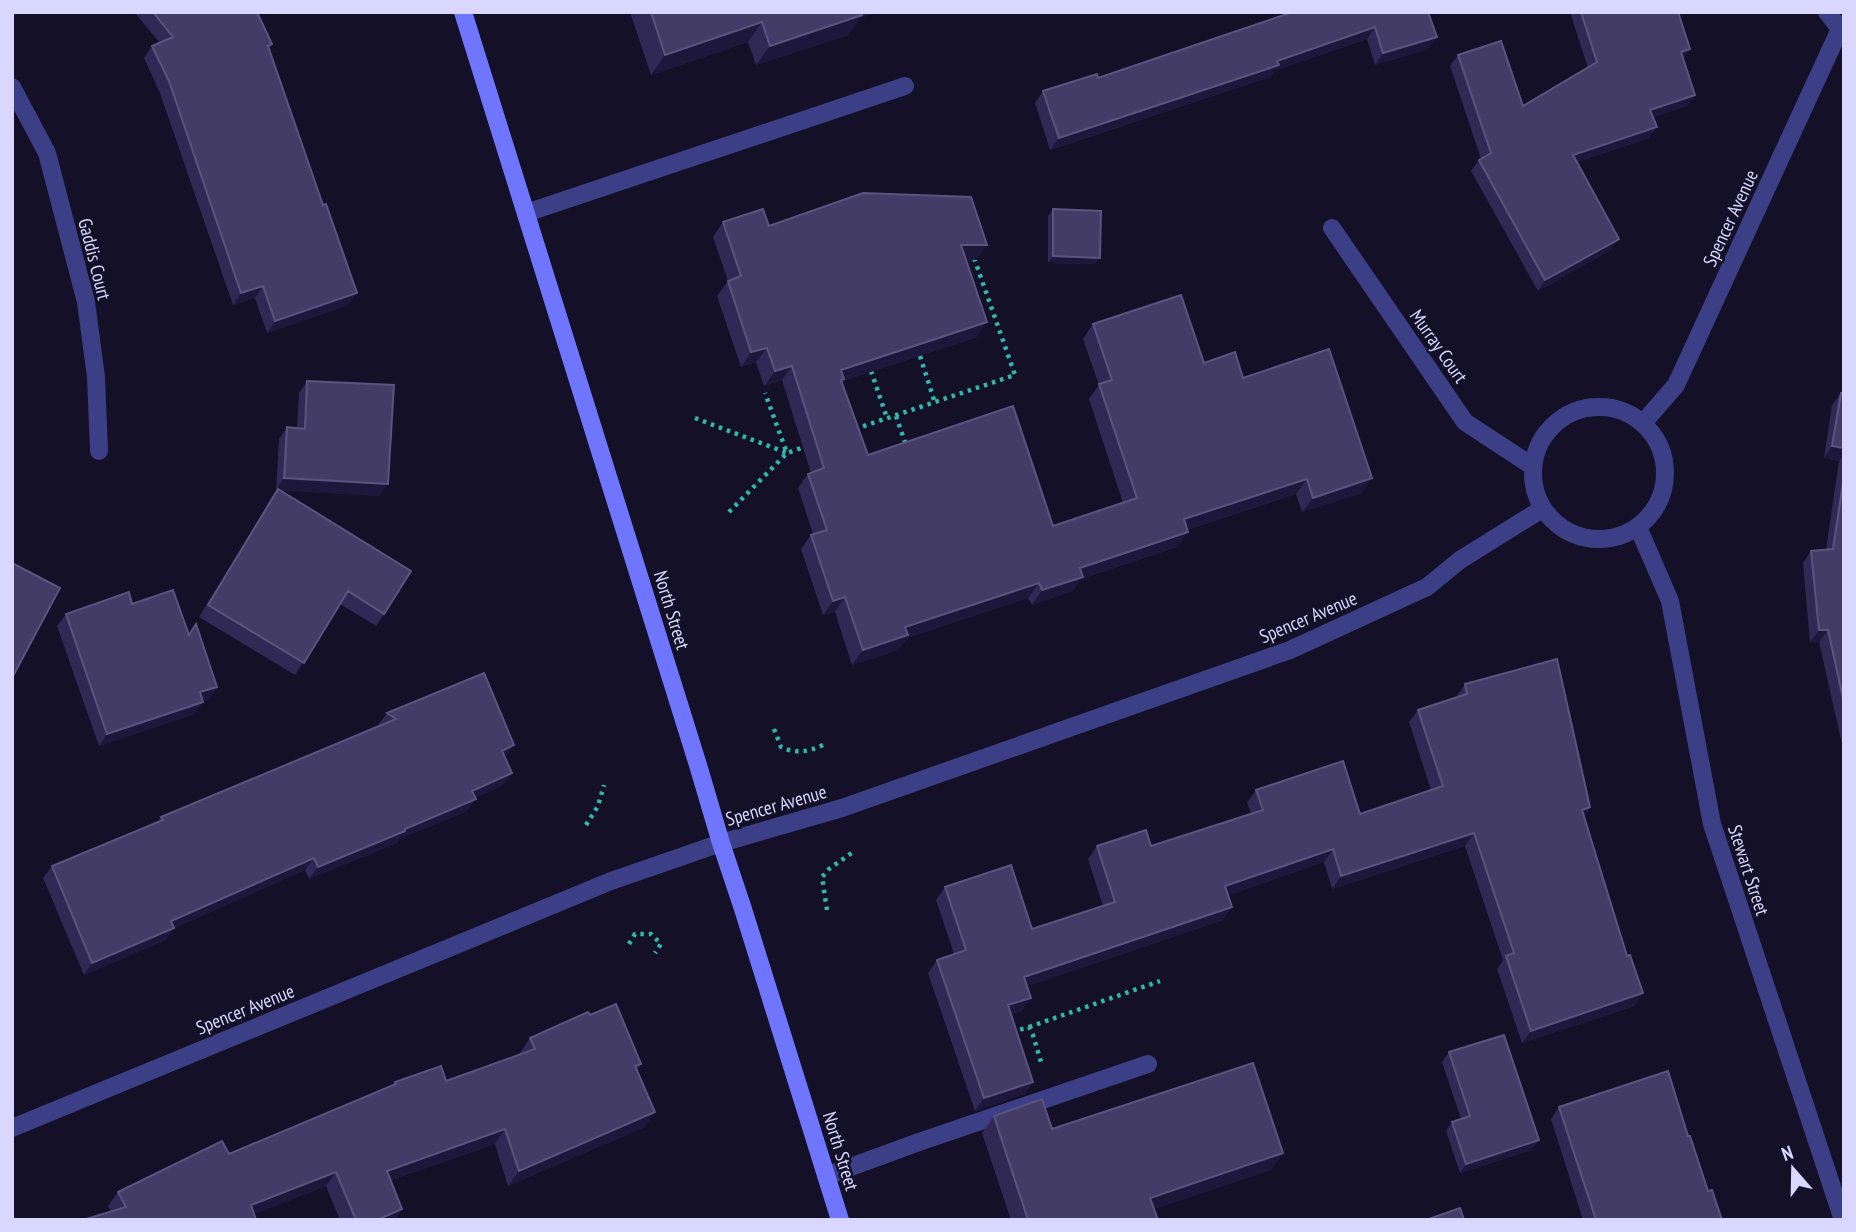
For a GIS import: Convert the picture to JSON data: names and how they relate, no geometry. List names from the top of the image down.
{
  "streets": {
    "main road": ["North Street"],
    "street": [
      "Spencer Avenue",
      "Gaddis Court",
      "Murray Court",
      "Stewart Street"
    ]
  },
  "crossings": [
    ["Spencer Avenue", "Murray Court"],
    ["Spencer Avenue", "North Street"],
    ["Spencer Avenue", "Stewart Street"],
    ["Murray Court", "Stewart Street"]
  ],
  "north": "top"
}
